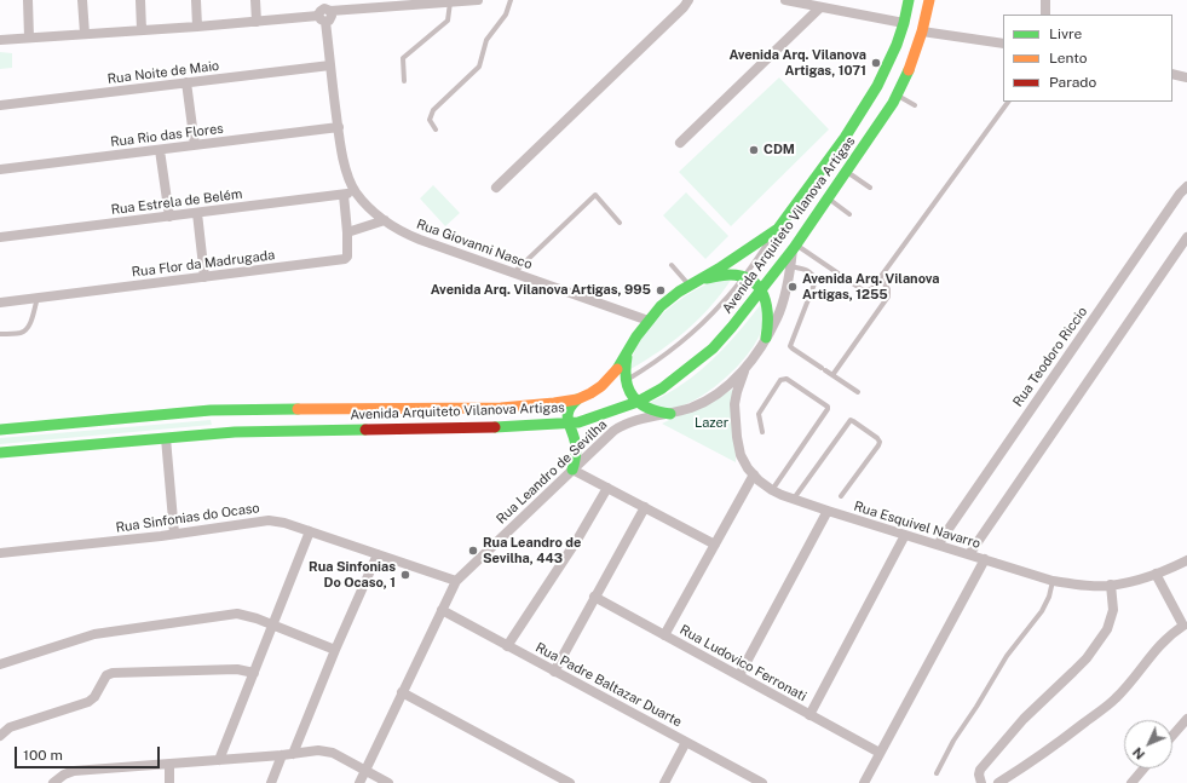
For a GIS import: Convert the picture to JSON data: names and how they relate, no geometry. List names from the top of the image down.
{
  "streets": {
    "main road": ["Avenida Arquiteto Vilanova Artigas"],
    "street": [
      "Rua Noite de Maio",
      "Rua Rio das Flores",
      "Rua Estrela de Belém",
      "Rua Giovanni Nasco",
      "Rua Flor da Madrugada",
      "Rua Teodoro Riccio",
      "Rua Leandro de Sevilha",
      "Rua Sinfonias do Ocaso",
      "Rua Esquivel Navarro",
      "Rua Ludovico Ferronati",
      "Rua Padre Baltazar Duarte"
    ]
  },
  "crossings": [
    ["Rua Noite de Maio", "Rua Giovanni Nasco"],
    ["Rua Rio das Flores", "Rua Giovanni Nasco"],
    ["Rua Estrela de Belém", "Rua Giovanni Nasco"],
    ["Rua Estrela de Belém", "Rua Flor da Madrugada"],
    ["Avenida Arquiteto Vilanova Artigas", "Rua Giovanni Nasco"],
    ["Avenida Arquiteto Vilanova Artigas", "Rua Leandro de Sevilha"],
    ["Rua Teodoro Riccio", "Rua Esquivel Navarro"],
    ["Rua Leandro de Sevilha", "Rua Sinfonias do Ocaso"],
    ["Rua Leandro de Sevilha", "Rua Esquivel Navarro"],
    ["Rua Leandro de Sevilha", "Rua Padre Baltazar Duarte"]
  ],
  "parks": ["Lazer"],
  "places": [
    "Avenida Arq. Vilanova Artigas, 1071",
    "CDM",
    "Avenida Arq. Vilanova Artigas, 1255",
    "Avenida Arq. Vilanova Artigas, 995",
    "Rua Leandro de Sevilha, 443",
    "Rua Sinfonias Do Ocaso, 1"
  ],
  "legend": ["Livre", "Lento", "Parado"],
  "scale_bar": "100 m",
  "north": "bottom left"
}
